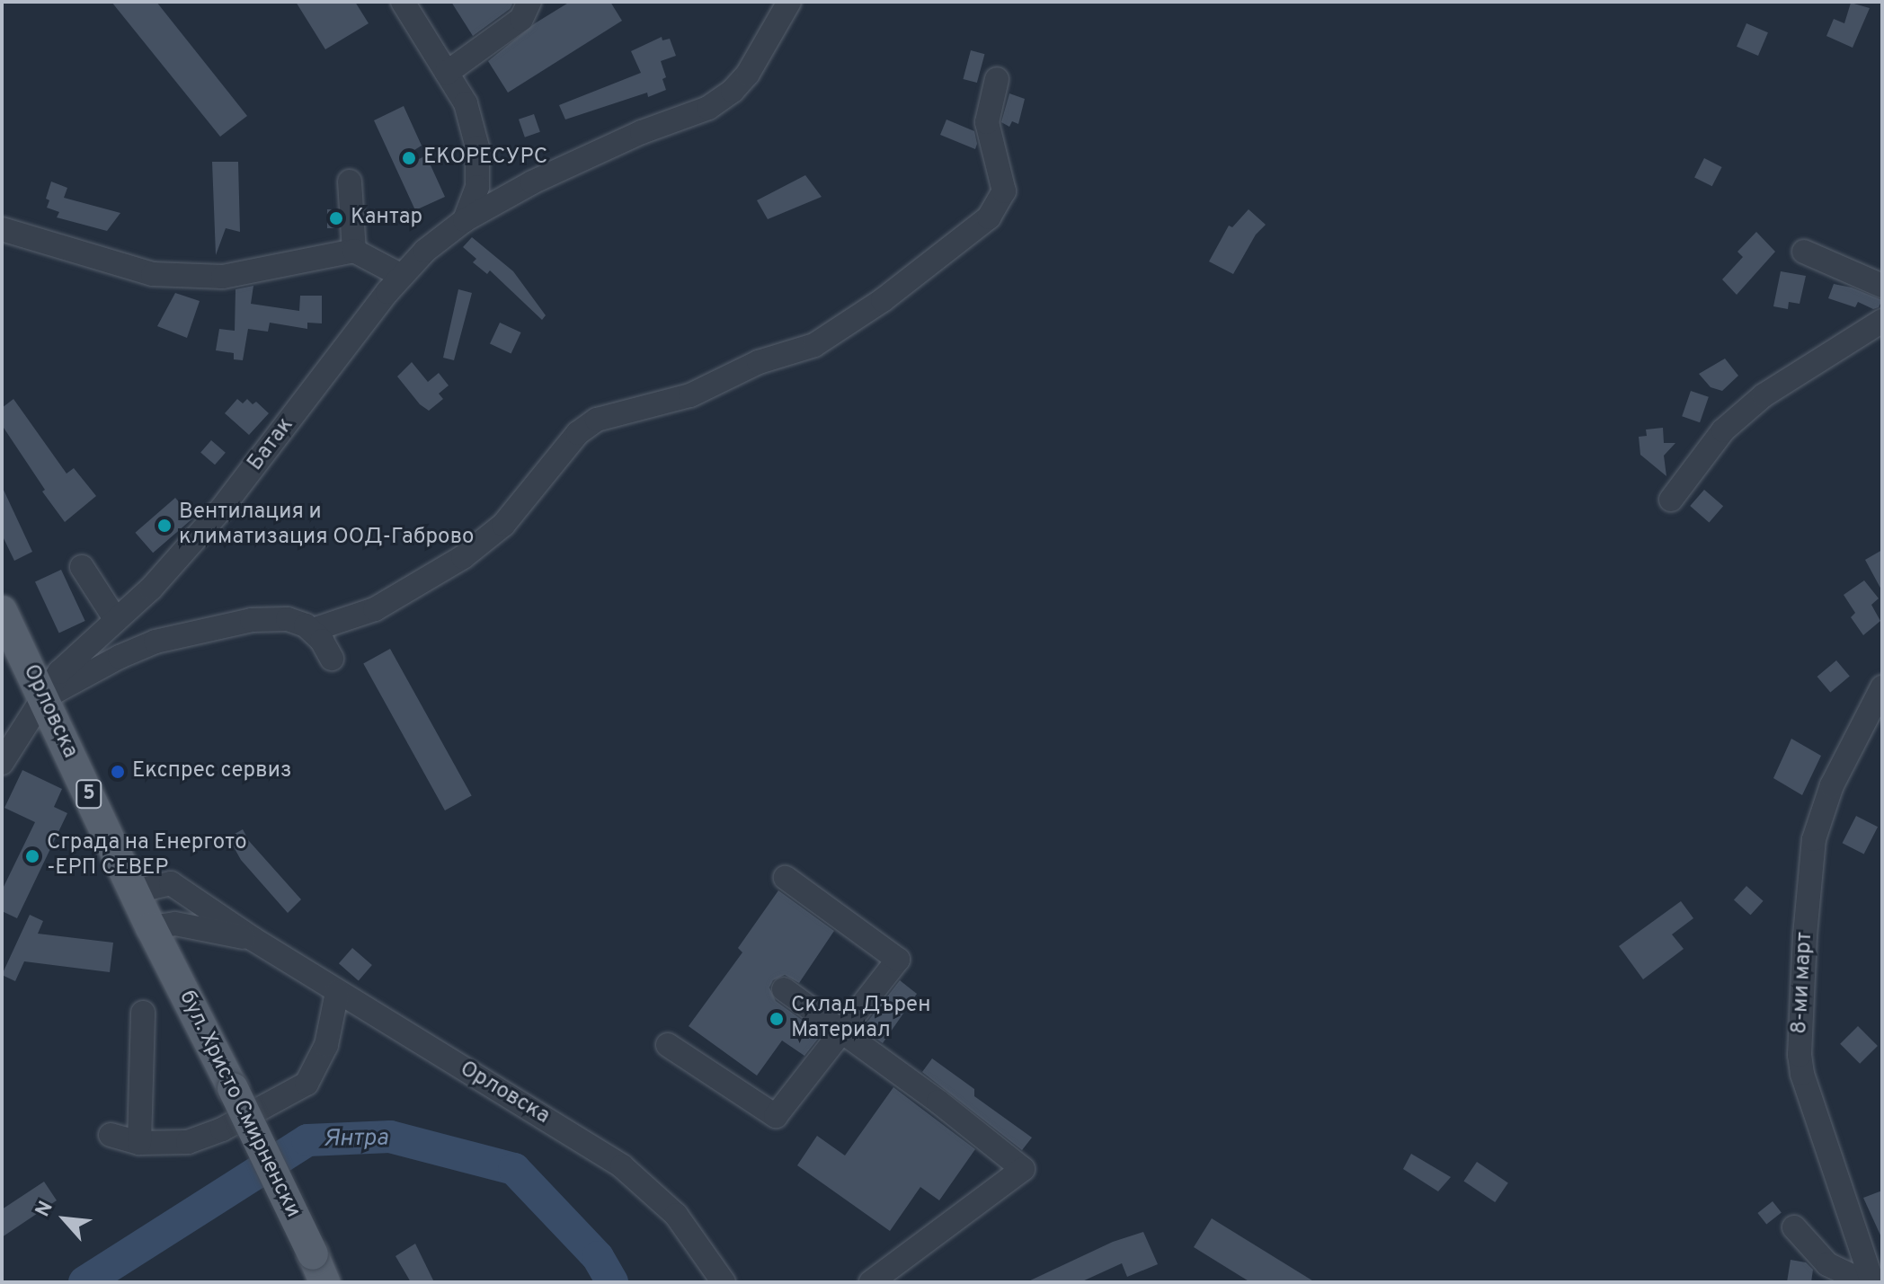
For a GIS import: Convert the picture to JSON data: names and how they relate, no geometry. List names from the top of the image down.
{
  "streets": {
    "main road": ["Орловска", "5", "бул. Христо Смирненски"],
    "street": ["Батак", "8-ми март"]
  },
  "crossings": [
    ["Батак", "Орловска"],
    ["Орловска", "бул. Христо Смирненски"]
  ],
  "water": ["Янтра"],
  "places": [
    "ЕКОРЕСУРС",
    "Кантар",
    "Вентилация и климатизация ООД-Габрово",
    "Експрес сервиз",
    "Сграда на Енергото -ЕРП СЕВЕР",
    "Склад Дърен Материал"
  ],
  "north": "top left"
}
